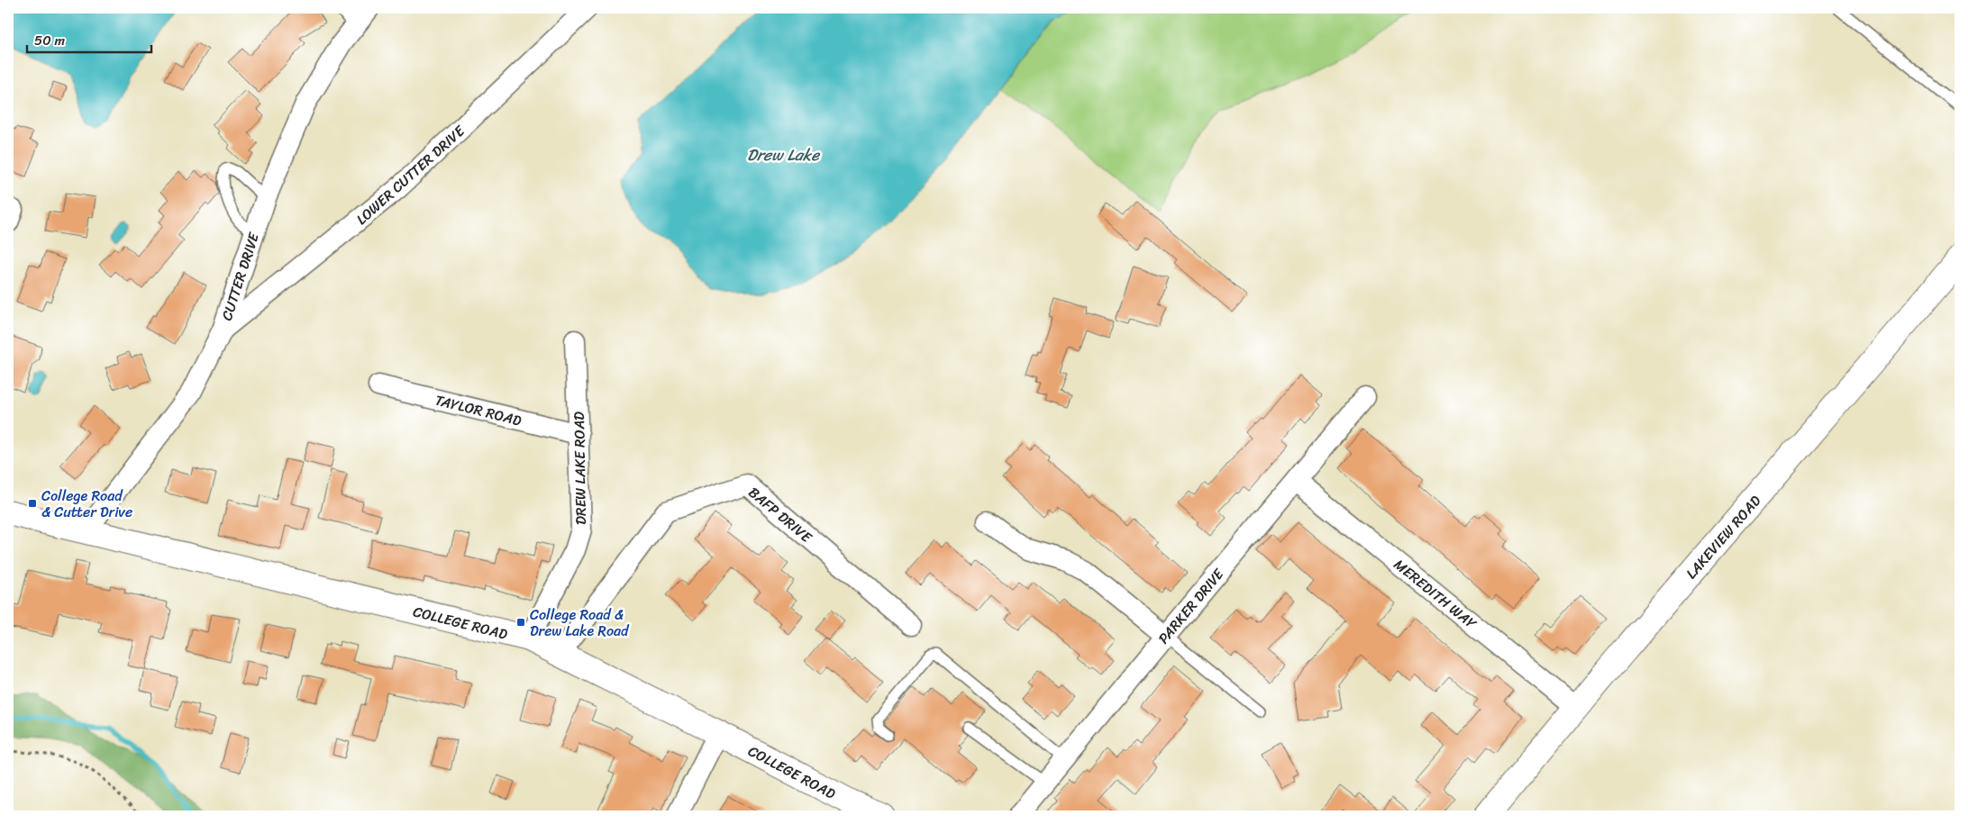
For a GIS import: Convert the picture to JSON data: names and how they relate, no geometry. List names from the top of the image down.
{
  "streets": {
    "street": [
      "LOWER CUTTER DRIVE",
      "CUTTER DRIVE",
      "TAYLOR ROAD",
      "DREW LAKE ROAD",
      "BAFP DRIVE",
      "LAKEVIEW ROAD",
      "MEREDITH WAY",
      "PARKER DRIVE",
      "COLLEGE ROAD"
    ]
  },
  "crossings": [
    ["LOWER CUTTER DRIVE", "CUTTER DRIVE"],
    ["CUTTER DRIVE", "COLLEGE ROAD"],
    ["TAYLOR ROAD", "DREW LAKE ROAD"],
    ["DREW LAKE ROAD", "COLLEGE ROAD"],
    ["BAFP DRIVE", "COLLEGE ROAD"],
    ["LAKEVIEW ROAD", "MEREDITH WAY"],
    ["MEREDITH WAY", "PARKER DRIVE"]
  ],
  "water": ["Drew Lake"],
  "places": {
    "transit": ["College Road & Cutter Drive", "College Road & Drew Lake Road"]
  },
  "scale_bar": "50 m"
}
